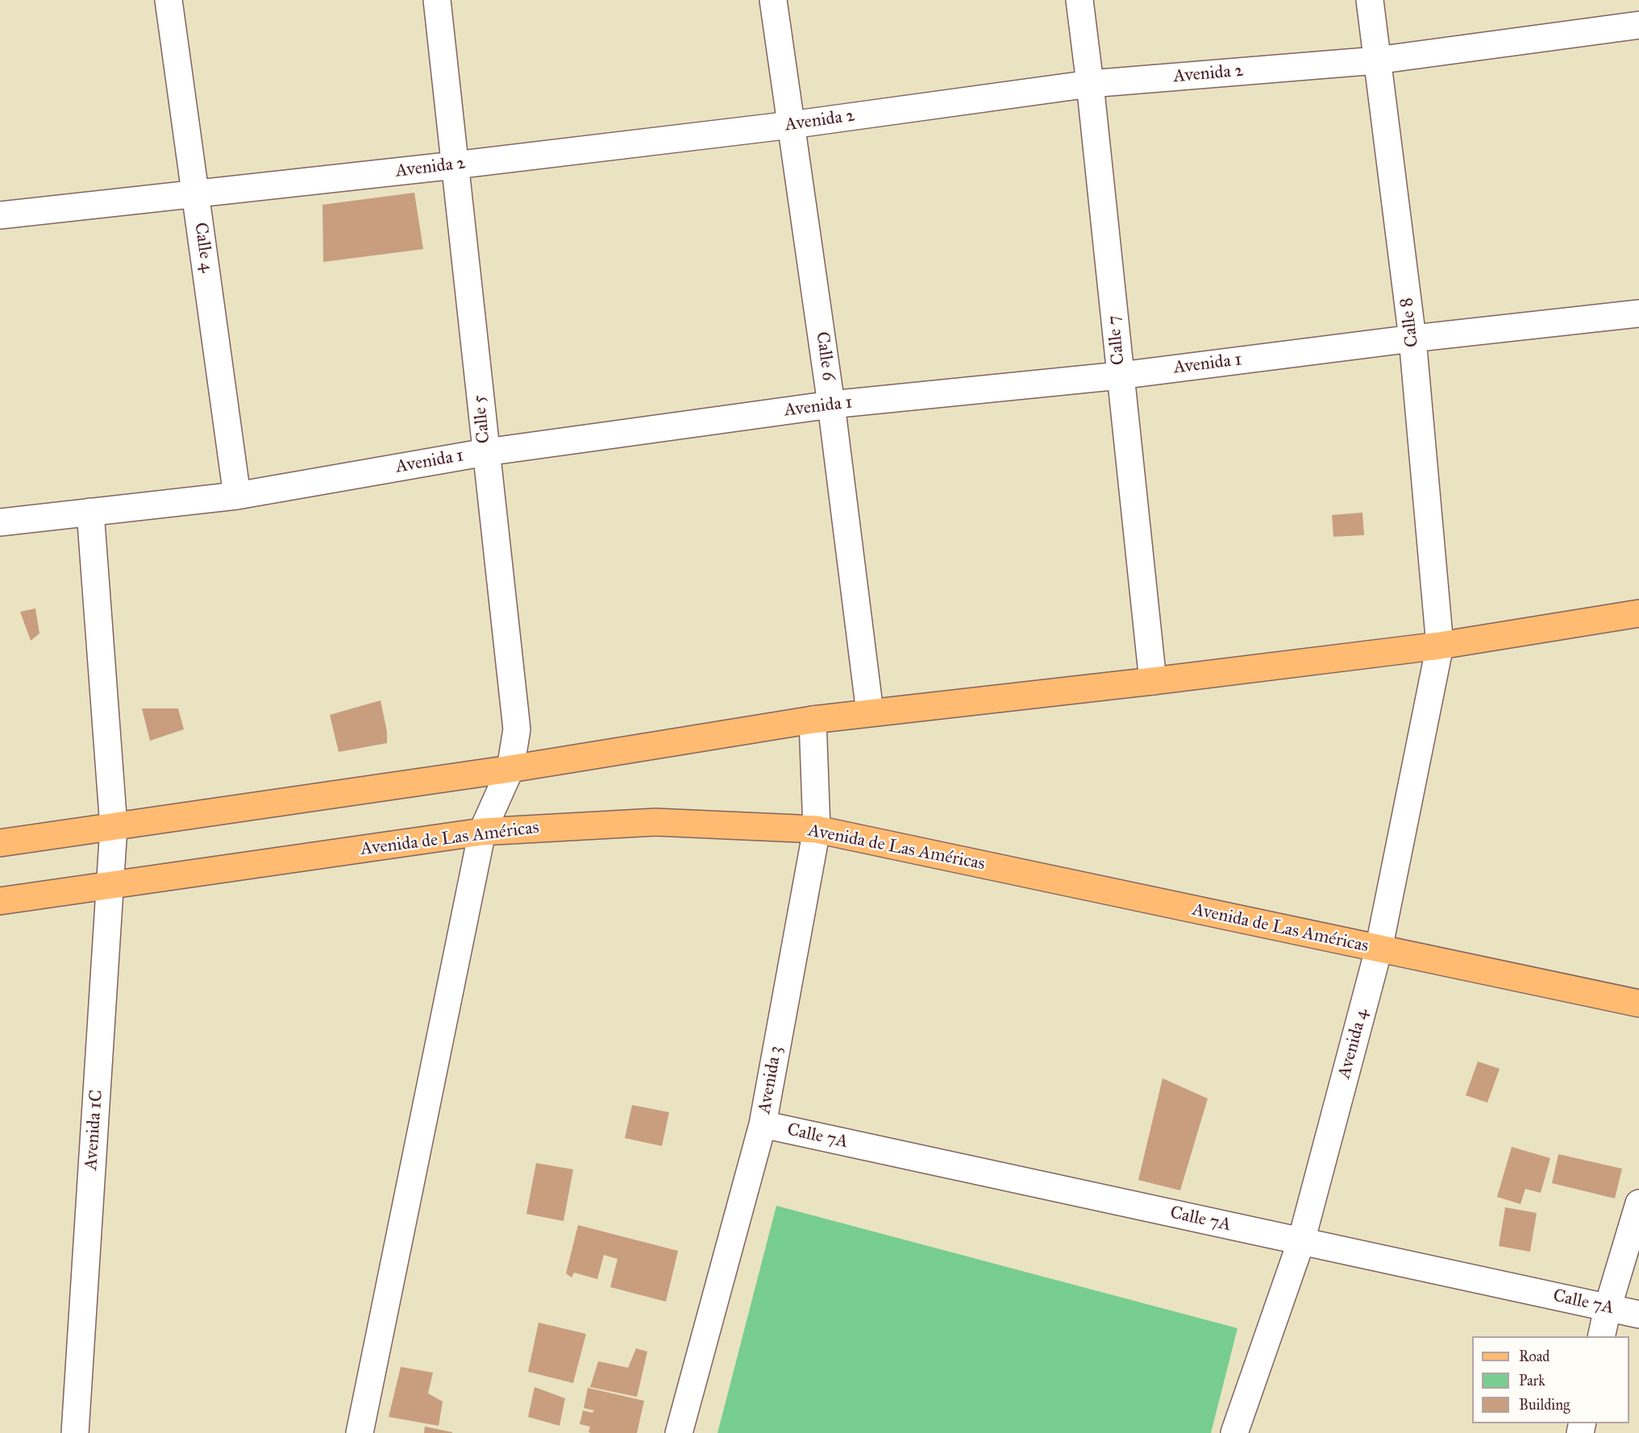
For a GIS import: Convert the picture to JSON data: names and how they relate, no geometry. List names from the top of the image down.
{
  "streets": {
    "main road": ["Avenida de Las Américas"],
    "street": [
      "Avenida 2",
      "Calle 4",
      "Calle 8",
      "Calle 7",
      "Calle 6",
      "Avenida 1",
      "Calle 5",
      "Avenida 4",
      "Avenida 3",
      "Avenida 1C",
      "Calle 7A"
    ]
  },
  "crossings": [
    ["Avenida 2", "Calle 4"],
    ["Avenida 2", "Calle 8"],
    ["Avenida 2", "Calle 7"],
    ["Avenida 2", "Calle 6"],
    ["Avenida 2", "Calle 5"],
    ["Calle 4", "Avenida 1"],
    ["Calle 8", "Avenida 1"],
    ["Calle 8", "Avenida 4"],
    ["Calle 7", "Avenida 1"],
    ["Calle 6", "Avenida 1"],
    ["Avenida 1", "Calle 5"],
    ["Avenida 1", "Avenida 1C"],
    ["Calle 5", "Avenida de Las Américas"],
    ["Avenida de Las Américas", "Avenida 4"],
    ["Avenida de Las Américas", "Avenida 3"],
    ["Avenida de Las Américas", "Avenida 1C"],
    ["Avenida 4", "Calle 7A"],
    ["Avenida 3", "Calle 7A"]
  ],
  "legend": ["Road", "Park", "Building"]
}
